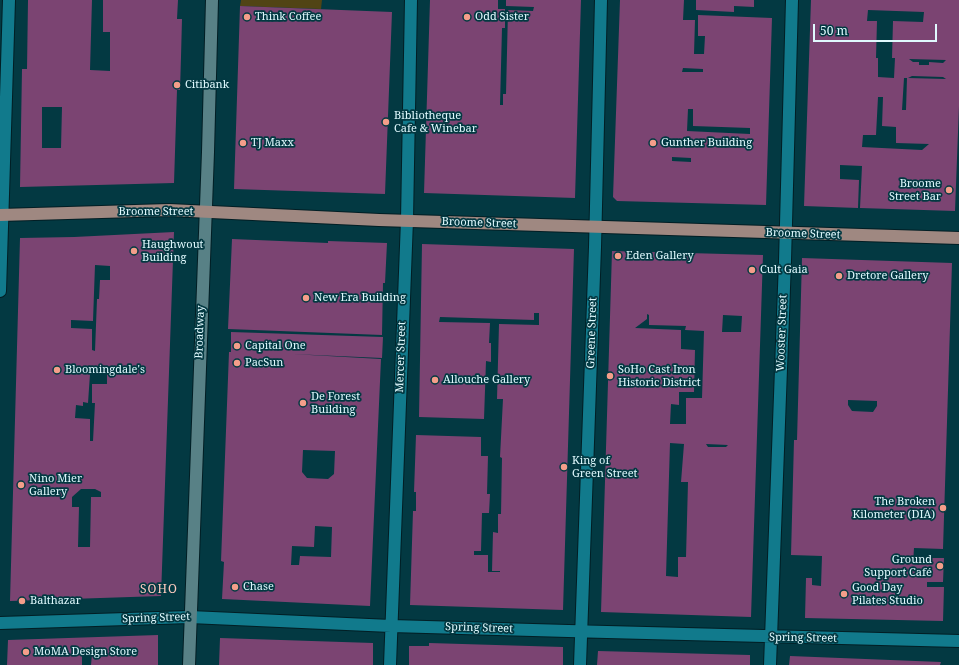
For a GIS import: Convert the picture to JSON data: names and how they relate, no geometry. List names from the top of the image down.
{
  "streets": {
    "main road": ["Broome Street", "Broadway"],
    "street": [
      "Greene Street",
      "Wooster Street",
      "Mercer Street",
      "Spring Street"
    ]
  },
  "crossings": [
    ["Broome Street", "Broadway"],
    ["Broome Street", "Greene Street"],
    ["Broome Street", "Wooster Street"],
    ["Broome Street", "Mercer Street"],
    ["Broadway", "Spring Street"],
    ["Greene Street", "Spring Street"],
    ["Wooster Street", "Spring Street"],
    ["Mercer Street", "Spring Street"]
  ],
  "districts": ["SOHO"],
  "places": [
    "Think Coffee",
    "Odd Sister",
    "Citibank",
    "Bibliotheque Cafe & Winebar",
    "TJ Maxx",
    "Gunther Building",
    "Broome Street Bar",
    "Haughwout Building",
    "Eden Gallery",
    "Cult Gaia",
    "Dretore Gallery",
    "New Era Building",
    "Capital One",
    "PacSun",
    "Bloomingdale's",
    "SoHo Cast Iron Historic District",
    "Allouche Gallery",
    "De Forest Building",
    "King of Green Street",
    "Nino Mier Gallery",
    "The Broken Kilometer (DIA)",
    "Ground Support Café",
    "Chase",
    "Good Day Pilates Studio",
    "Balthazar",
    "MoMA Design Store"
  ],
  "scale_bar": "50 m"
}
